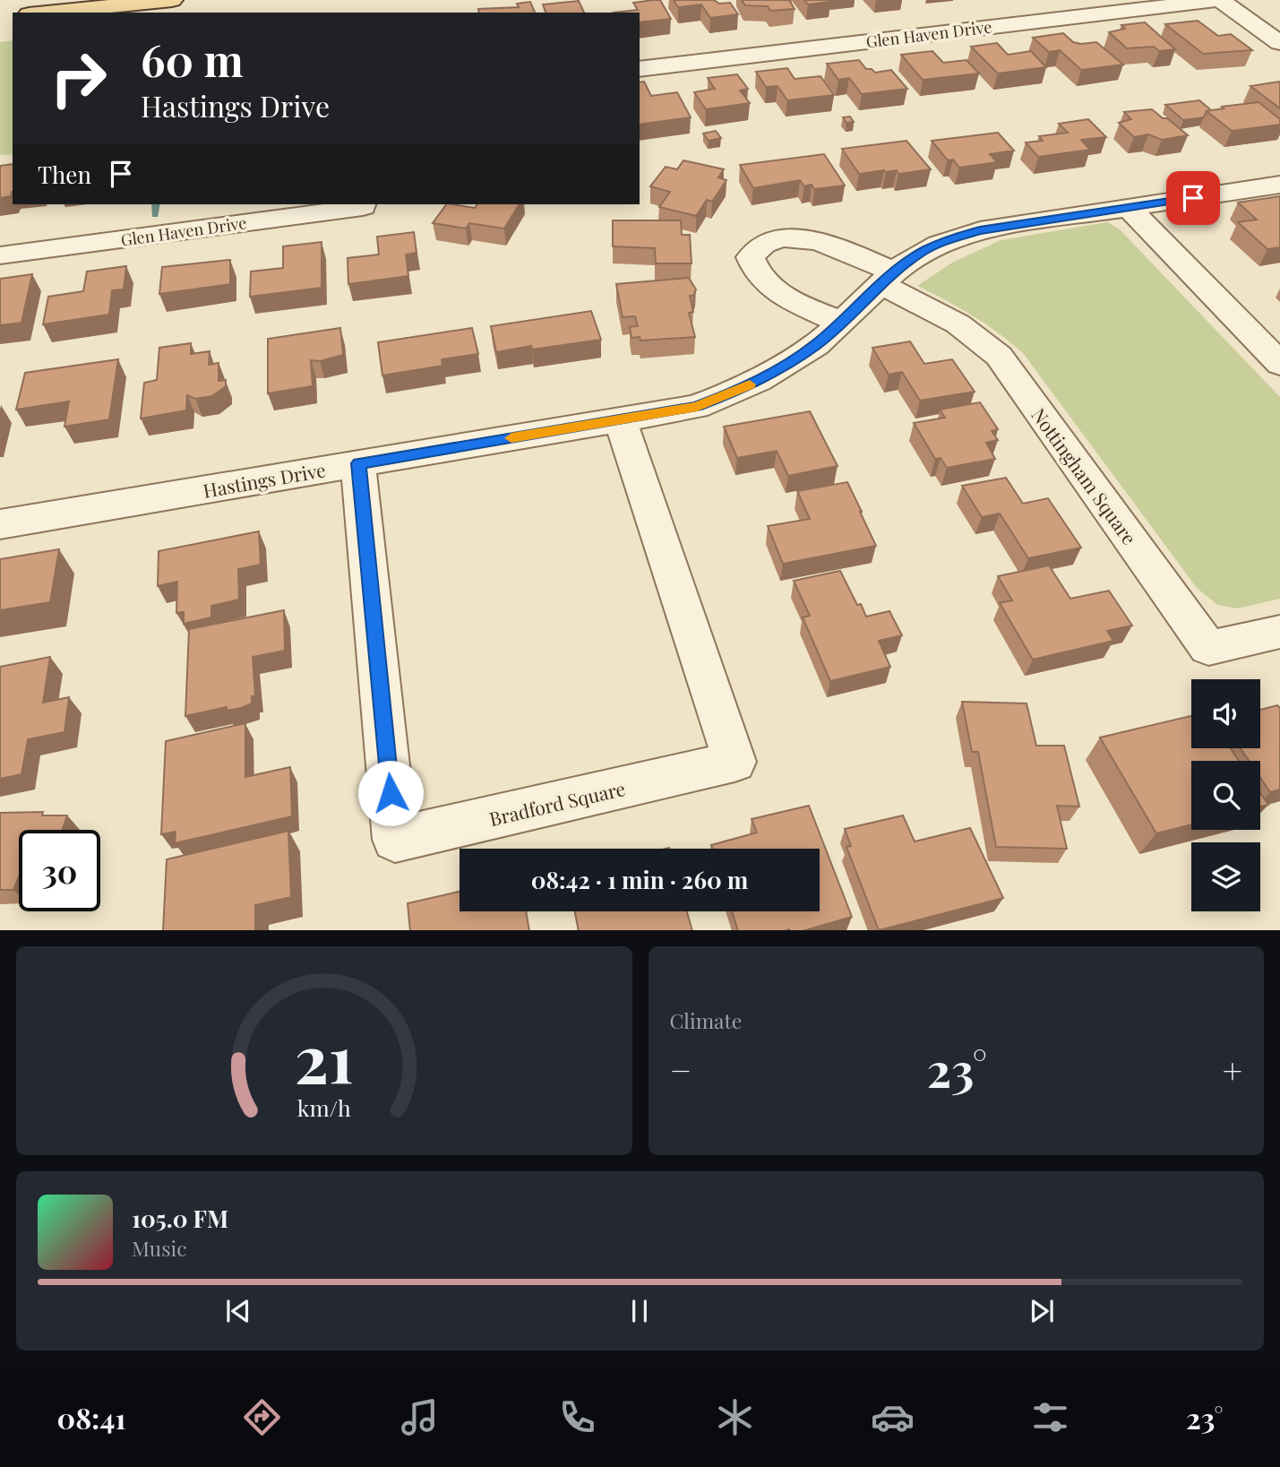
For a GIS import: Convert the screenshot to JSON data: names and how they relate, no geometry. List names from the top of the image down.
{
  "streets": {
    "street": [
      "Glen Haven Drive",
      "Nottingham Square",
      "Hastings Drive",
      "Bradford Square"
    ]
  },
  "crossings": [
    ["Nottingham Square", "Hastings Drive"],
    ["Hastings Drive", "Bradford Square"]
  ],
  "page": {
    "turn": ["60 m", "Hastings Drive"],
    "then": "Then",
    "limit": "30",
    "trip": "08:42 · 1 min · 260 m",
    "tile": "Climate",
    "heat": ["−", "23°", "+"],
    "song": ["105.0 FM", "Music"],
    "tabs": ["08:41", "23°"],
    "gauge": ["21", "km/h"]
  }
}
